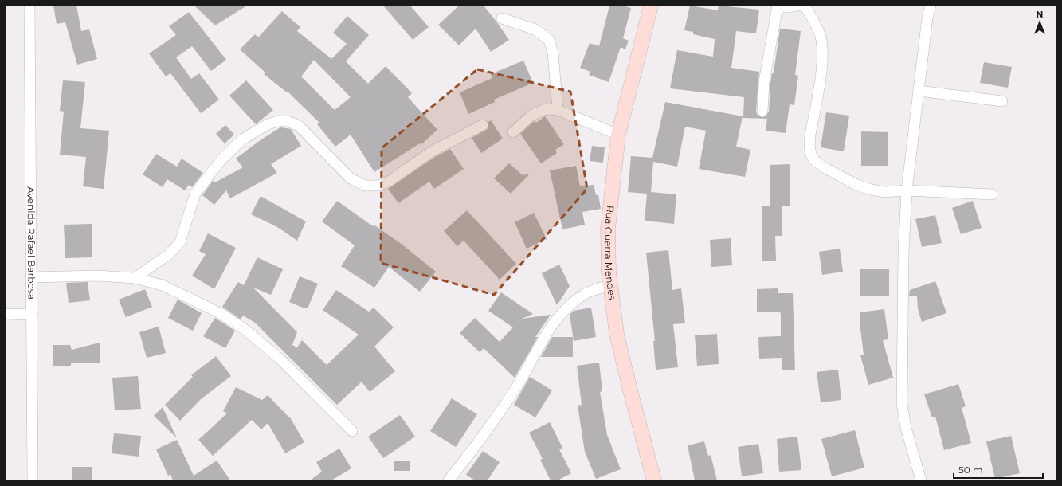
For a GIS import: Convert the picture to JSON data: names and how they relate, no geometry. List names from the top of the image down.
{
  "streets": {
    "street": ["Avenida Rafael Barbosa", "Rua Guerra Mendes"]
  },
  "scale_bar": "50 m",
  "north": "top"
}
